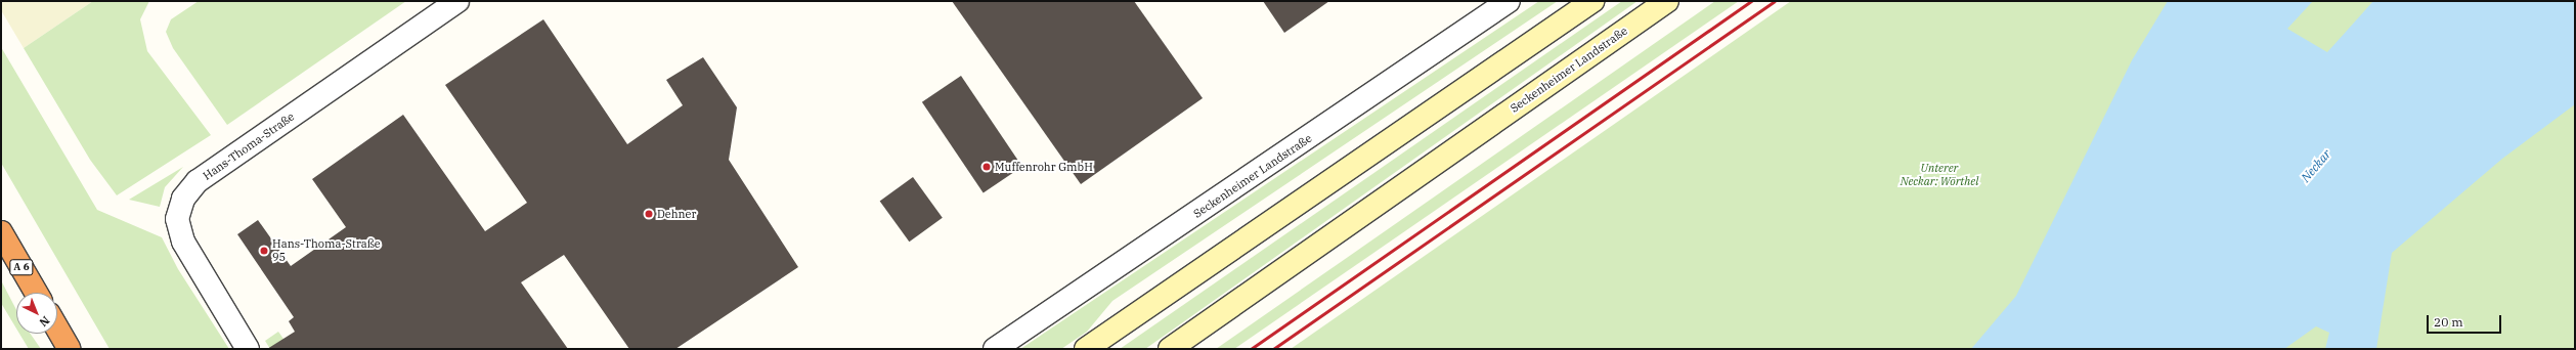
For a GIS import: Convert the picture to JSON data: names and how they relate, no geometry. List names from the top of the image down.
{
  "streets": {
    "highway": ["A 6"],
    "main road": ["Seckenheimer Landstraße"],
    "street": ["Hans-Thoma-Straße"]
  },
  "water": ["Neckar"],
  "parks": ["Unterer Neckar: Wörthel"],
  "places": ["Muffenrohr GmbH", "Dehner", "Hans-Thoma-Straße 95"],
  "scale_bar": "20 m",
  "north": "bottom right"
}
